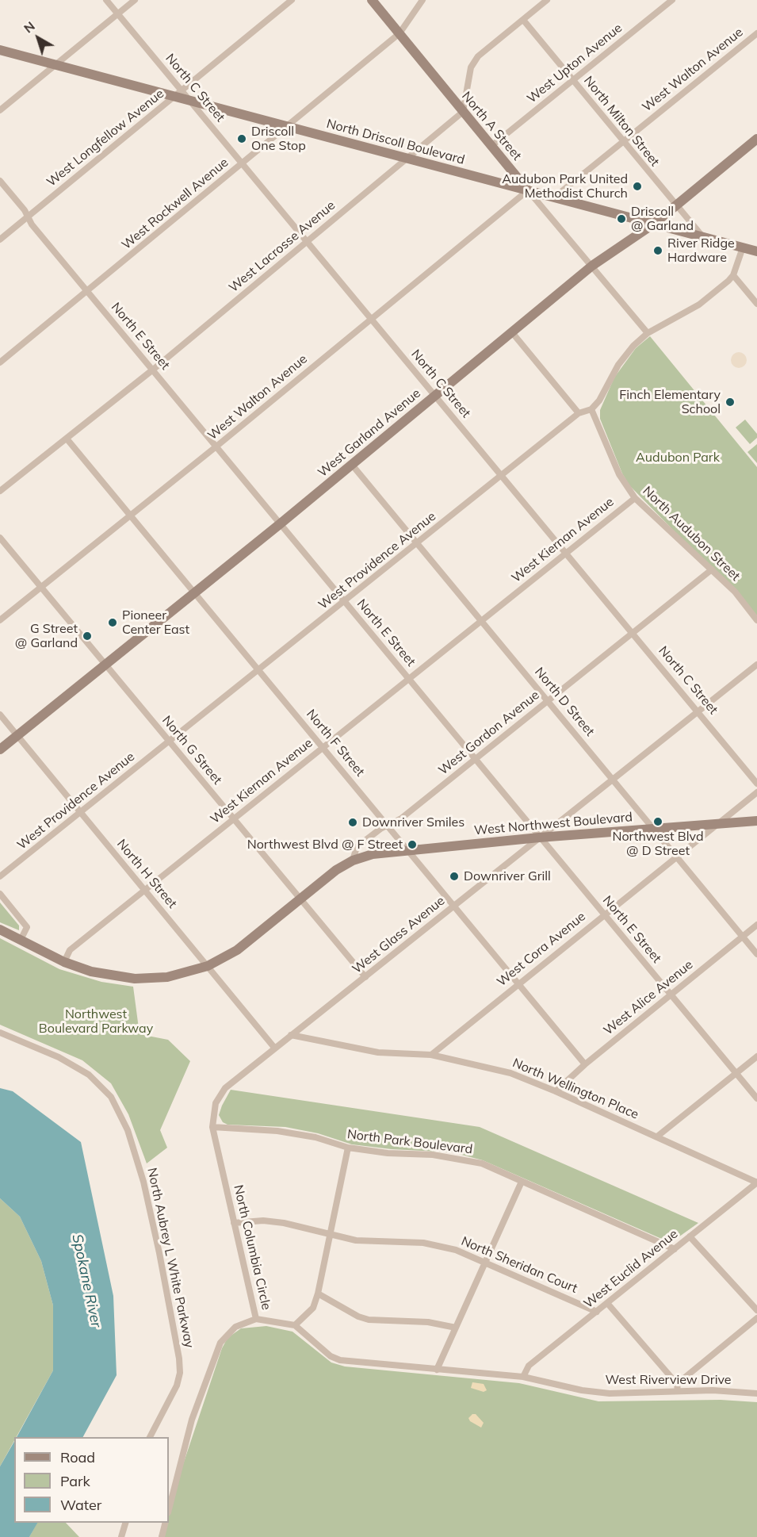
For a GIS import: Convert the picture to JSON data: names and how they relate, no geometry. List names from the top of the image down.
{
  "streets": {
    "main road": [
      "North A Street",
      "North Driscoll Boulevard",
      "West Garland Avenue",
      "West Northwest Boulevard"
    ],
    "street": [
      "West Upton Avenue",
      "West Walton Avenue",
      "North C Street",
      "North Milton Street",
      "West Longfellow Avenue",
      "West Rockwell Avenue",
      "West Lacrosse Avenue",
      "North E Street",
      "North Audubon Street",
      "West Kiernan Avenue",
      "West Providence Avenue",
      "North D Street",
      "West Gordon Avenue",
      "North F Street",
      "North G Street",
      "North H Street",
      "West Glass Avenue",
      "West Cora Avenue",
      "West Alice Avenue",
      "North Wellington Place",
      "North Park Boulevard",
      "North Columbia Circle",
      "North Aubrey L White Parkway",
      "North Sheridan Court",
      "West Euclid Avenue",
      "West Riverview Drive"
    ]
  },
  "crossings": [
    ["West Upton Avenue", "North Milton Street"],
    ["West Upton Avenue", "North A Street"],
    ["West Walton Avenue", "North C Street"],
    ["West Walton Avenue", "North Milton Street"],
    ["West Walton Avenue", "North A Street"],
    ["West Walton Avenue", "North Driscoll Boulevard"],
    ["West Walton Avenue", "North E Street"],
    ["West Walton Avenue", "North F Street"],
    ["West Walton Avenue", "North G Street"],
    ["North C Street", "West Longfellow Avenue"],
    ["North C Street", "North Driscoll Boulevard"],
    ["North C Street", "West Rockwell Avenue"],
    ["North C Street", "West Lacrosse Avenue"],
    ["North C Street", "West Garland Avenue"],
    ["North C Street", "West Kiernan Avenue"],
    ["North C Street", "West Providence Avenue"],
    ["North C Street", "West Gordon Avenue"],
    ["North C Street", "West Glass Avenue"],
    ["North Milton Street", "North Driscoll Boulevard"],
    ["North Milton Street", "West Garland Avenue"],
    ["North A Street", "North Driscoll Boulevard"],
    ["North A Street", "West Rockwell Avenue"],
    ["North A Street", "West Lacrosse Avenue"],
    ["North A Street", "West Garland Avenue"],
    ["West Longfellow Avenue", "North Driscoll Boulevard"],
    ["West Longfellow Avenue", "North E Street"],
    ["North Driscoll Boulevard", "West Rockwell Avenue"],
    ["North Driscoll Boulevard", "West Lacrosse Avenue"],
    ["North Driscoll Boulevard", "West Garland Avenue"],
    ["West Rockwell Avenue", "North E Street"],
    ["West Lacrosse Avenue", "North E Street"],
    ["West Lacrosse Avenue", "North F Street"],
    ["North E Street", "West Garland Avenue"],
    ["North E Street", "West Kiernan Avenue"],
    ["North E Street", "West Providence Avenue"],
    ["North E Street", "West Gordon Avenue"],
    ["North E Street", "West Northwest Boulevard"],
    ["North E Street", "West Glass Avenue"],
    ["North E Street", "West Cora Avenue"],
    ["North E Street", "West Alice Avenue"],
    ["West Garland Avenue", "North D Street"],
    ["West Garland Avenue", "North F Street"],
    ["West Garland Avenue", "North G Street"],
    ["West Garland Avenue", "North H Street"],
    ["North Audubon Street", "West Kiernan Avenue"],
    ["North Audubon Street", "West Providence Avenue"],
    ["North Audubon Street", "West Gordon Avenue"],
    ["West Kiernan Avenue", "North D Street"],
    ["West Kiernan Avenue", "North F Street"],
    ["West Kiernan Avenue", "North G Street"],
    ["West Kiernan Avenue", "West Northwest Boulevard"],
    ["West Kiernan Avenue", "North H Street"],
    ["West Providence Avenue", "North D Street"],
    ["West Providence Avenue", "North F Street"],
    ["West Providence Avenue", "North G Street"],
    ["West Providence Avenue", "North H Street"],
    ["North D Street", "West Gordon Avenue"],
    ["North D Street", "West Northwest Boulevard"],
    ["North D Street", "West Glass Avenue"],
    ["North D Street", "West Cora Avenue"],
    ["North D Street", "West Alice Avenue"],
    ["West Gordon Avenue", "North F Street"],
    ["West Gordon Avenue", "West Northwest Boulevard"],
    ["North F Street", "West Northwest Boulevard"],
    ["North F Street", "West Glass Avenue"],
    ["North F Street", "West Cora Avenue"],
    ["North F Street", "West Alice Avenue"],
    ["North G Street", "West Northwest Boulevard"],
    ["North G Street", "West Glass Avenue"],
    ["West Northwest Boulevard", "North H Street"],
    ["West Northwest Boulevard", "West Glass Avenue"],
    ["West Northwest Boulevard", "West Cora Avenue"],
    ["North H Street", "West Glass Avenue"],
    ["West Glass Avenue", "North Wellington Place"],
    ["West Glass Avenue", "North Columbia Circle"],
    ["West Cora Avenue", "North Wellington Place"],
    ["West Alice Avenue", "North Wellington Place"],
    ["North Wellington Place", "West Euclid Avenue"],
    ["North Park Boulevard", "North Columbia Circle"],
    ["North Park Boulevard", "West Euclid Avenue"],
    ["North Columbia Circle", "North Sheridan Court"],
    ["North Sheridan Court", "West Euclid Avenue"],
    ["West Euclid Avenue", "West Riverview Drive"]
  ],
  "water": ["Spokane River"],
  "parks": ["Audubon Park", "Northwest Boulevard Parkway"],
  "places": [
    "Driscoll One Stop",
    "Audubon Park United Methodist Church",
    "Driscoll @ Garland",
    "River Ridge Hardware",
    "Finch Elementary School",
    "Pioneer Center East",
    "G Street @ Garland",
    "Northwest Blvd @ D Street",
    "Downriver Smiles",
    "Northwest Blvd @ F Street",
    "Downriver Grill"
  ],
  "legend": ["Road", "Park", "Water"],
  "north": "top left"
}
